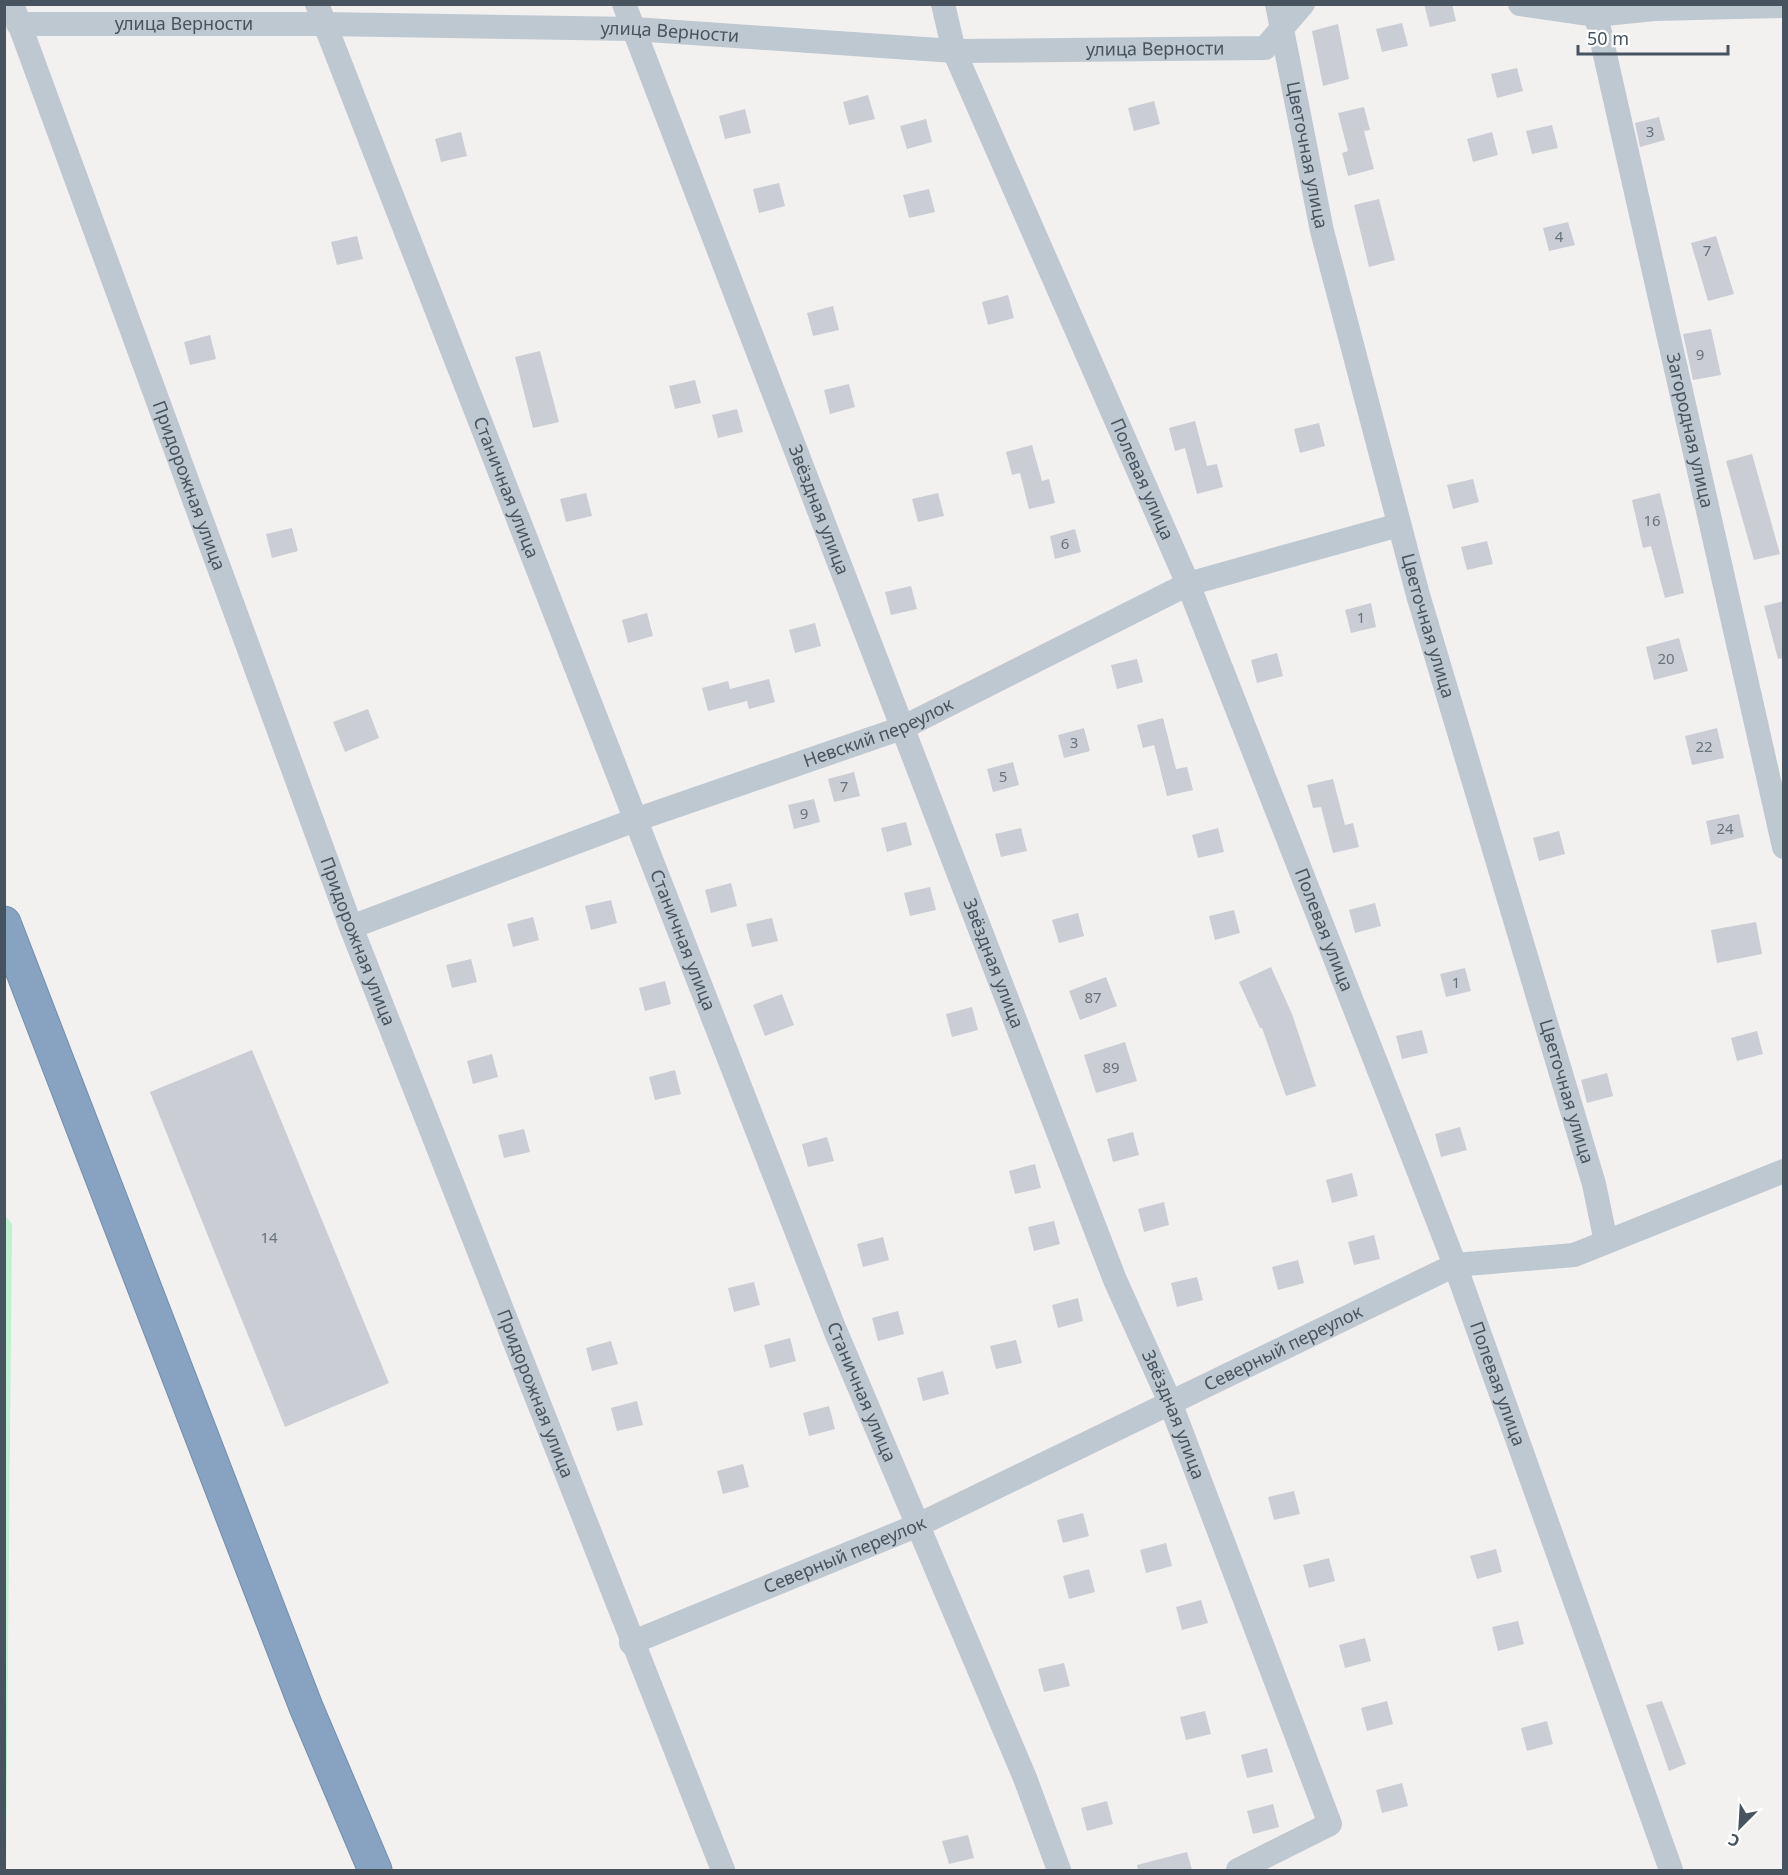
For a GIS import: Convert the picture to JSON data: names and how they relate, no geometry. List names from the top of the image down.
{
  "streets": {
    "street": [
      "улица Верности",
      "Цветочная улица",
      "Загородная улица",
      "Полевая улица",
      "Придорожная улица",
      "Станичная улица",
      "Звёздная улица",
      "Невский переулок",
      "Северный переулок"
    ]
  },
  "crossings": [
    ["улица Верности", "Цветочная улица"],
    ["улица Верности", "Полевая улица"],
    ["улица Верности", "Придорожная улица"],
    ["улица Верности", "Станичная улица"],
    ["улица Верности", "Звёздная улица"],
    ["Цветочная улица", "Невский переулок"],
    ["Цветочная улица", "Северный переулок"],
    ["Полевая улица", "Невский переулок"],
    ["Полевая улица", "Северный переулок"],
    ["Придорожная улица", "Невский переулок"],
    ["Придорожная улица", "Северный переулок"],
    ["Станичная улица", "Невский переулок"],
    ["Станичная улица", "Северный переулок"],
    ["Звёздная улица", "Невский переулок"],
    ["Звёздная улица", "Северный переулок"]
  ],
  "house_numbers": [
    "3",
    "4",
    "7",
    "9",
    "16",
    "6",
    "1",
    "20",
    "3",
    "22",
    "5",
    "7",
    "9",
    "24",
    "1",
    "87",
    "89",
    "14"
  ],
  "scale_bar": "50 m",
  "north": "bottom left"
}
